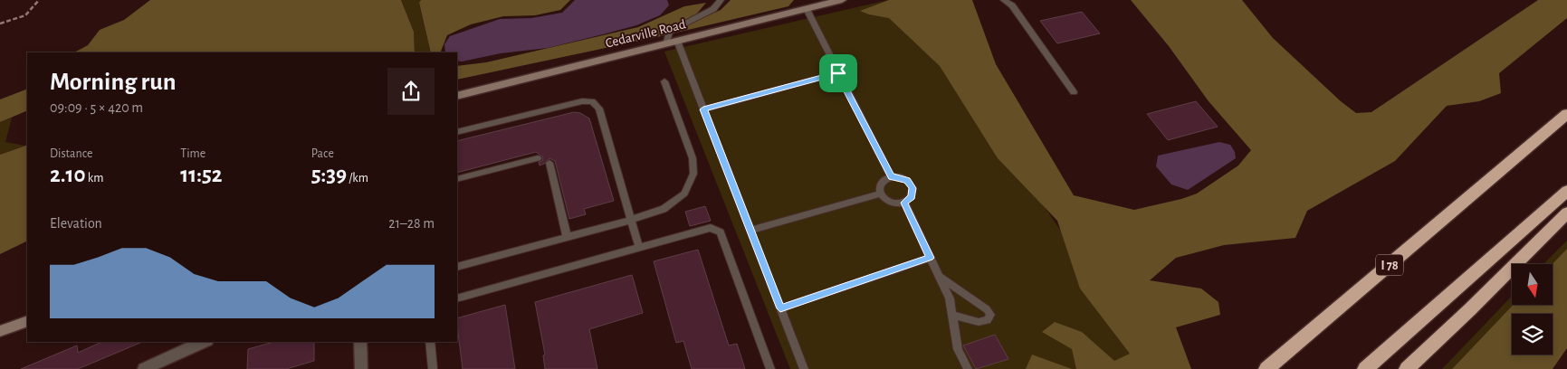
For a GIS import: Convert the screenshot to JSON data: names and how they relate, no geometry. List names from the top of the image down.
{
  "streets": {
    "highway": ["I 78"],
    "main road": ["Cedarville Road"]
  },
  "north": "bottom",
  "page": {
    "heading": ["Morning run", "09:09 · 5 × 420 m"],
    "stats": [
      ["Distance", "2.10 km"],
      ["Time", "11:52"],
      ["Pace", "5:39 /km"]
    ],
    "chart": ["Elevation", "21–28 m"]
  }
}
